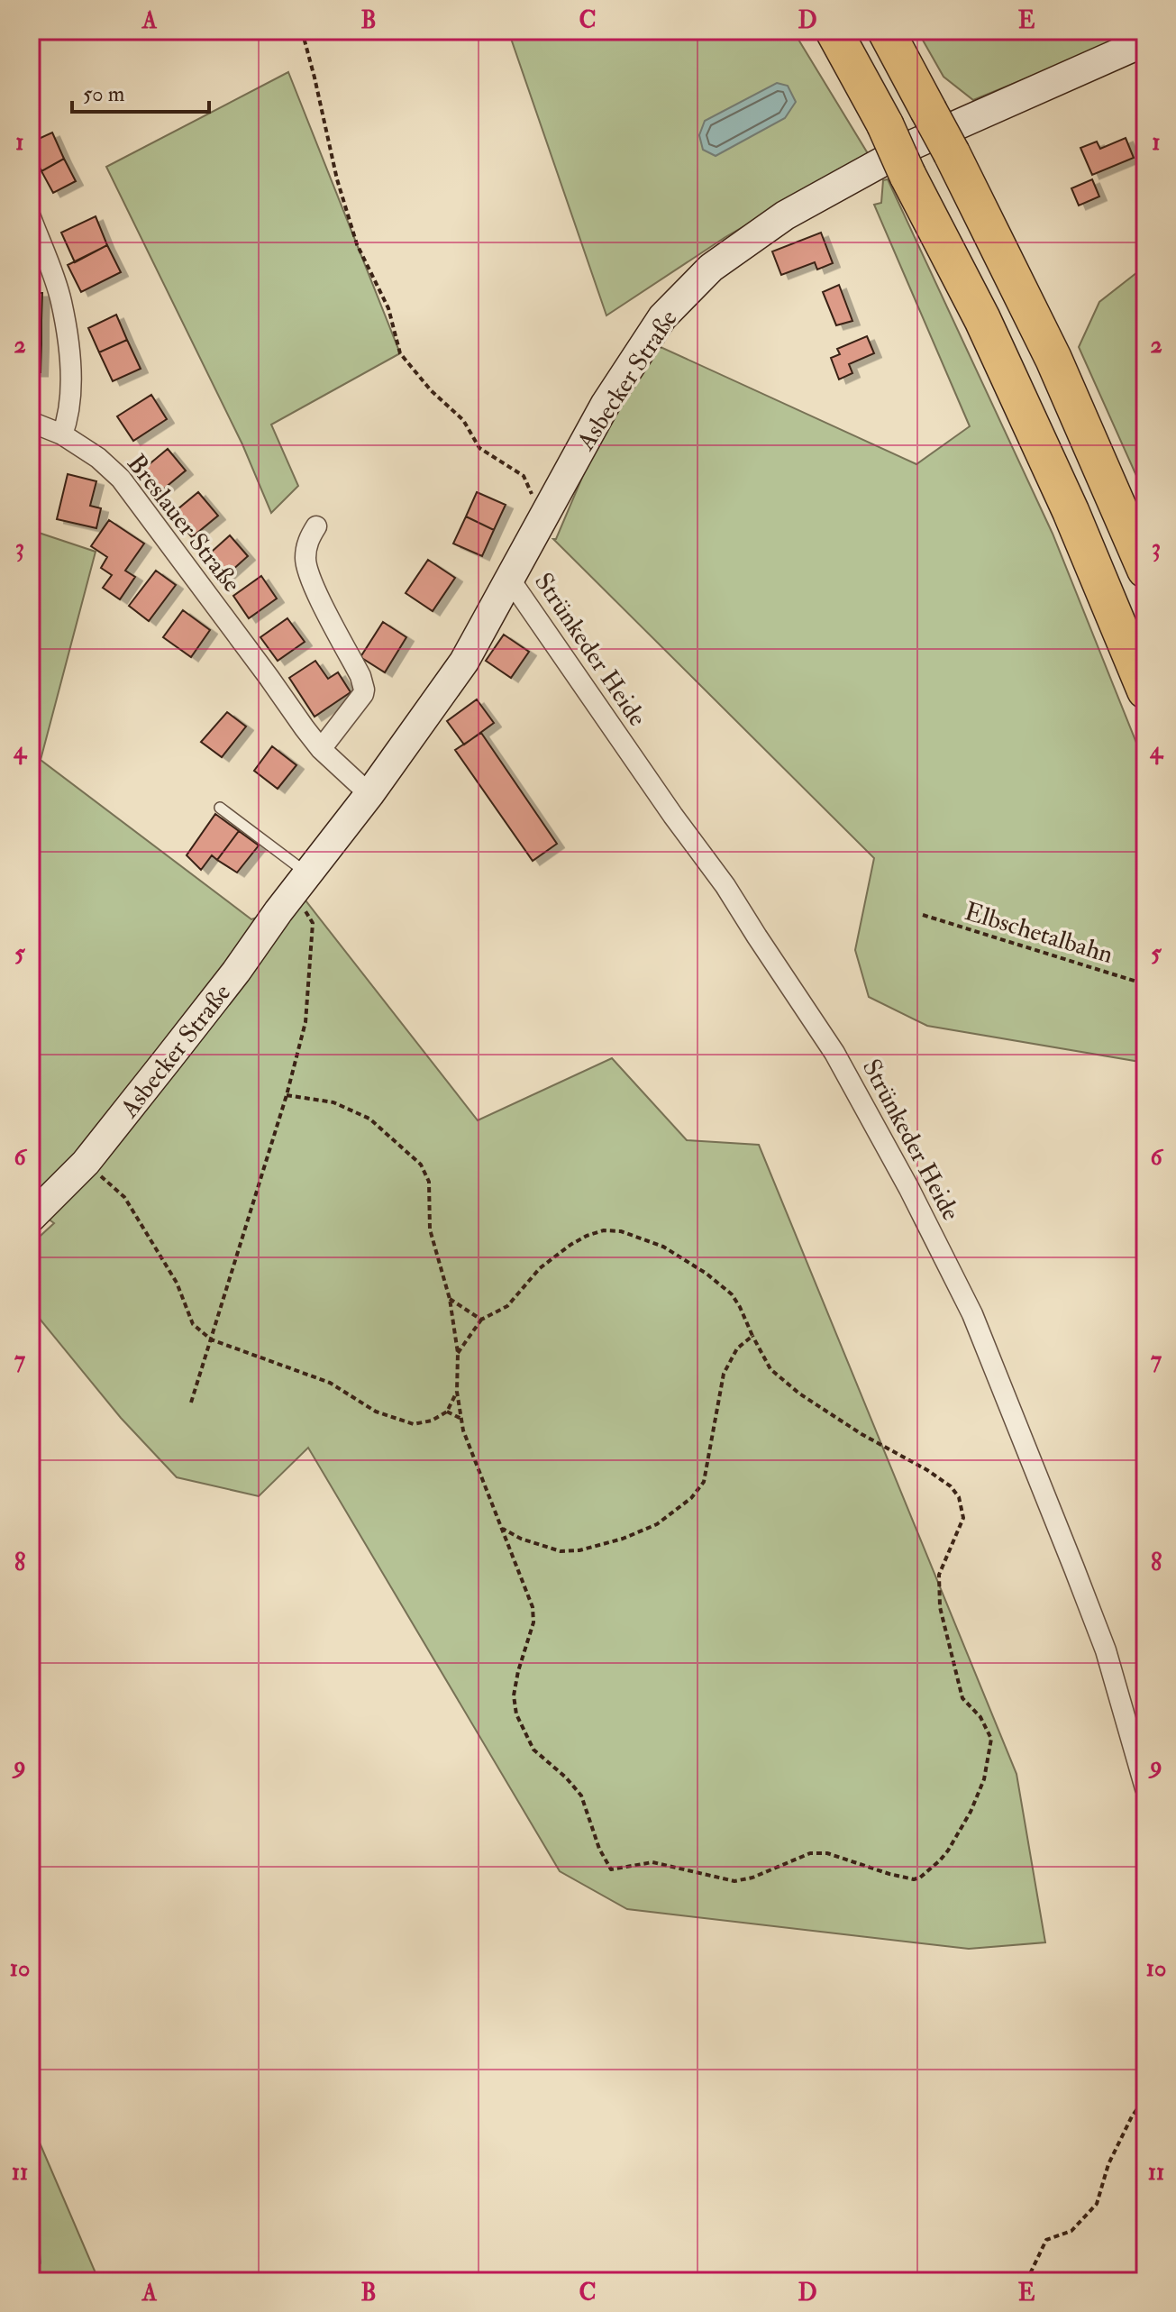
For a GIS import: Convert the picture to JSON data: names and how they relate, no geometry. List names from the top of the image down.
{
  "streets": {
    "main road": ["Asbecker Straße"],
    "street": ["Breslauer Straße", "Strünkeder Heide"],
    "path": ["Elbschetalbahn"]
  },
  "crossings": [
    ["Asbecker Straße", "Breslauer Straße"],
    ["Asbecker Straße", "Strünkeder Heide"]
  ],
  "scale_bar": "50 m",
  "grid": {
    "columns": [
      "A",
      "B",
      "C",
      "D",
      "E"
    ],
    "rows": [
      "1",
      "2",
      "3",
      "4",
      "5",
      "6",
      "7",
      "8",
      "9",
      "10",
      "11"
    ]
  }
}
